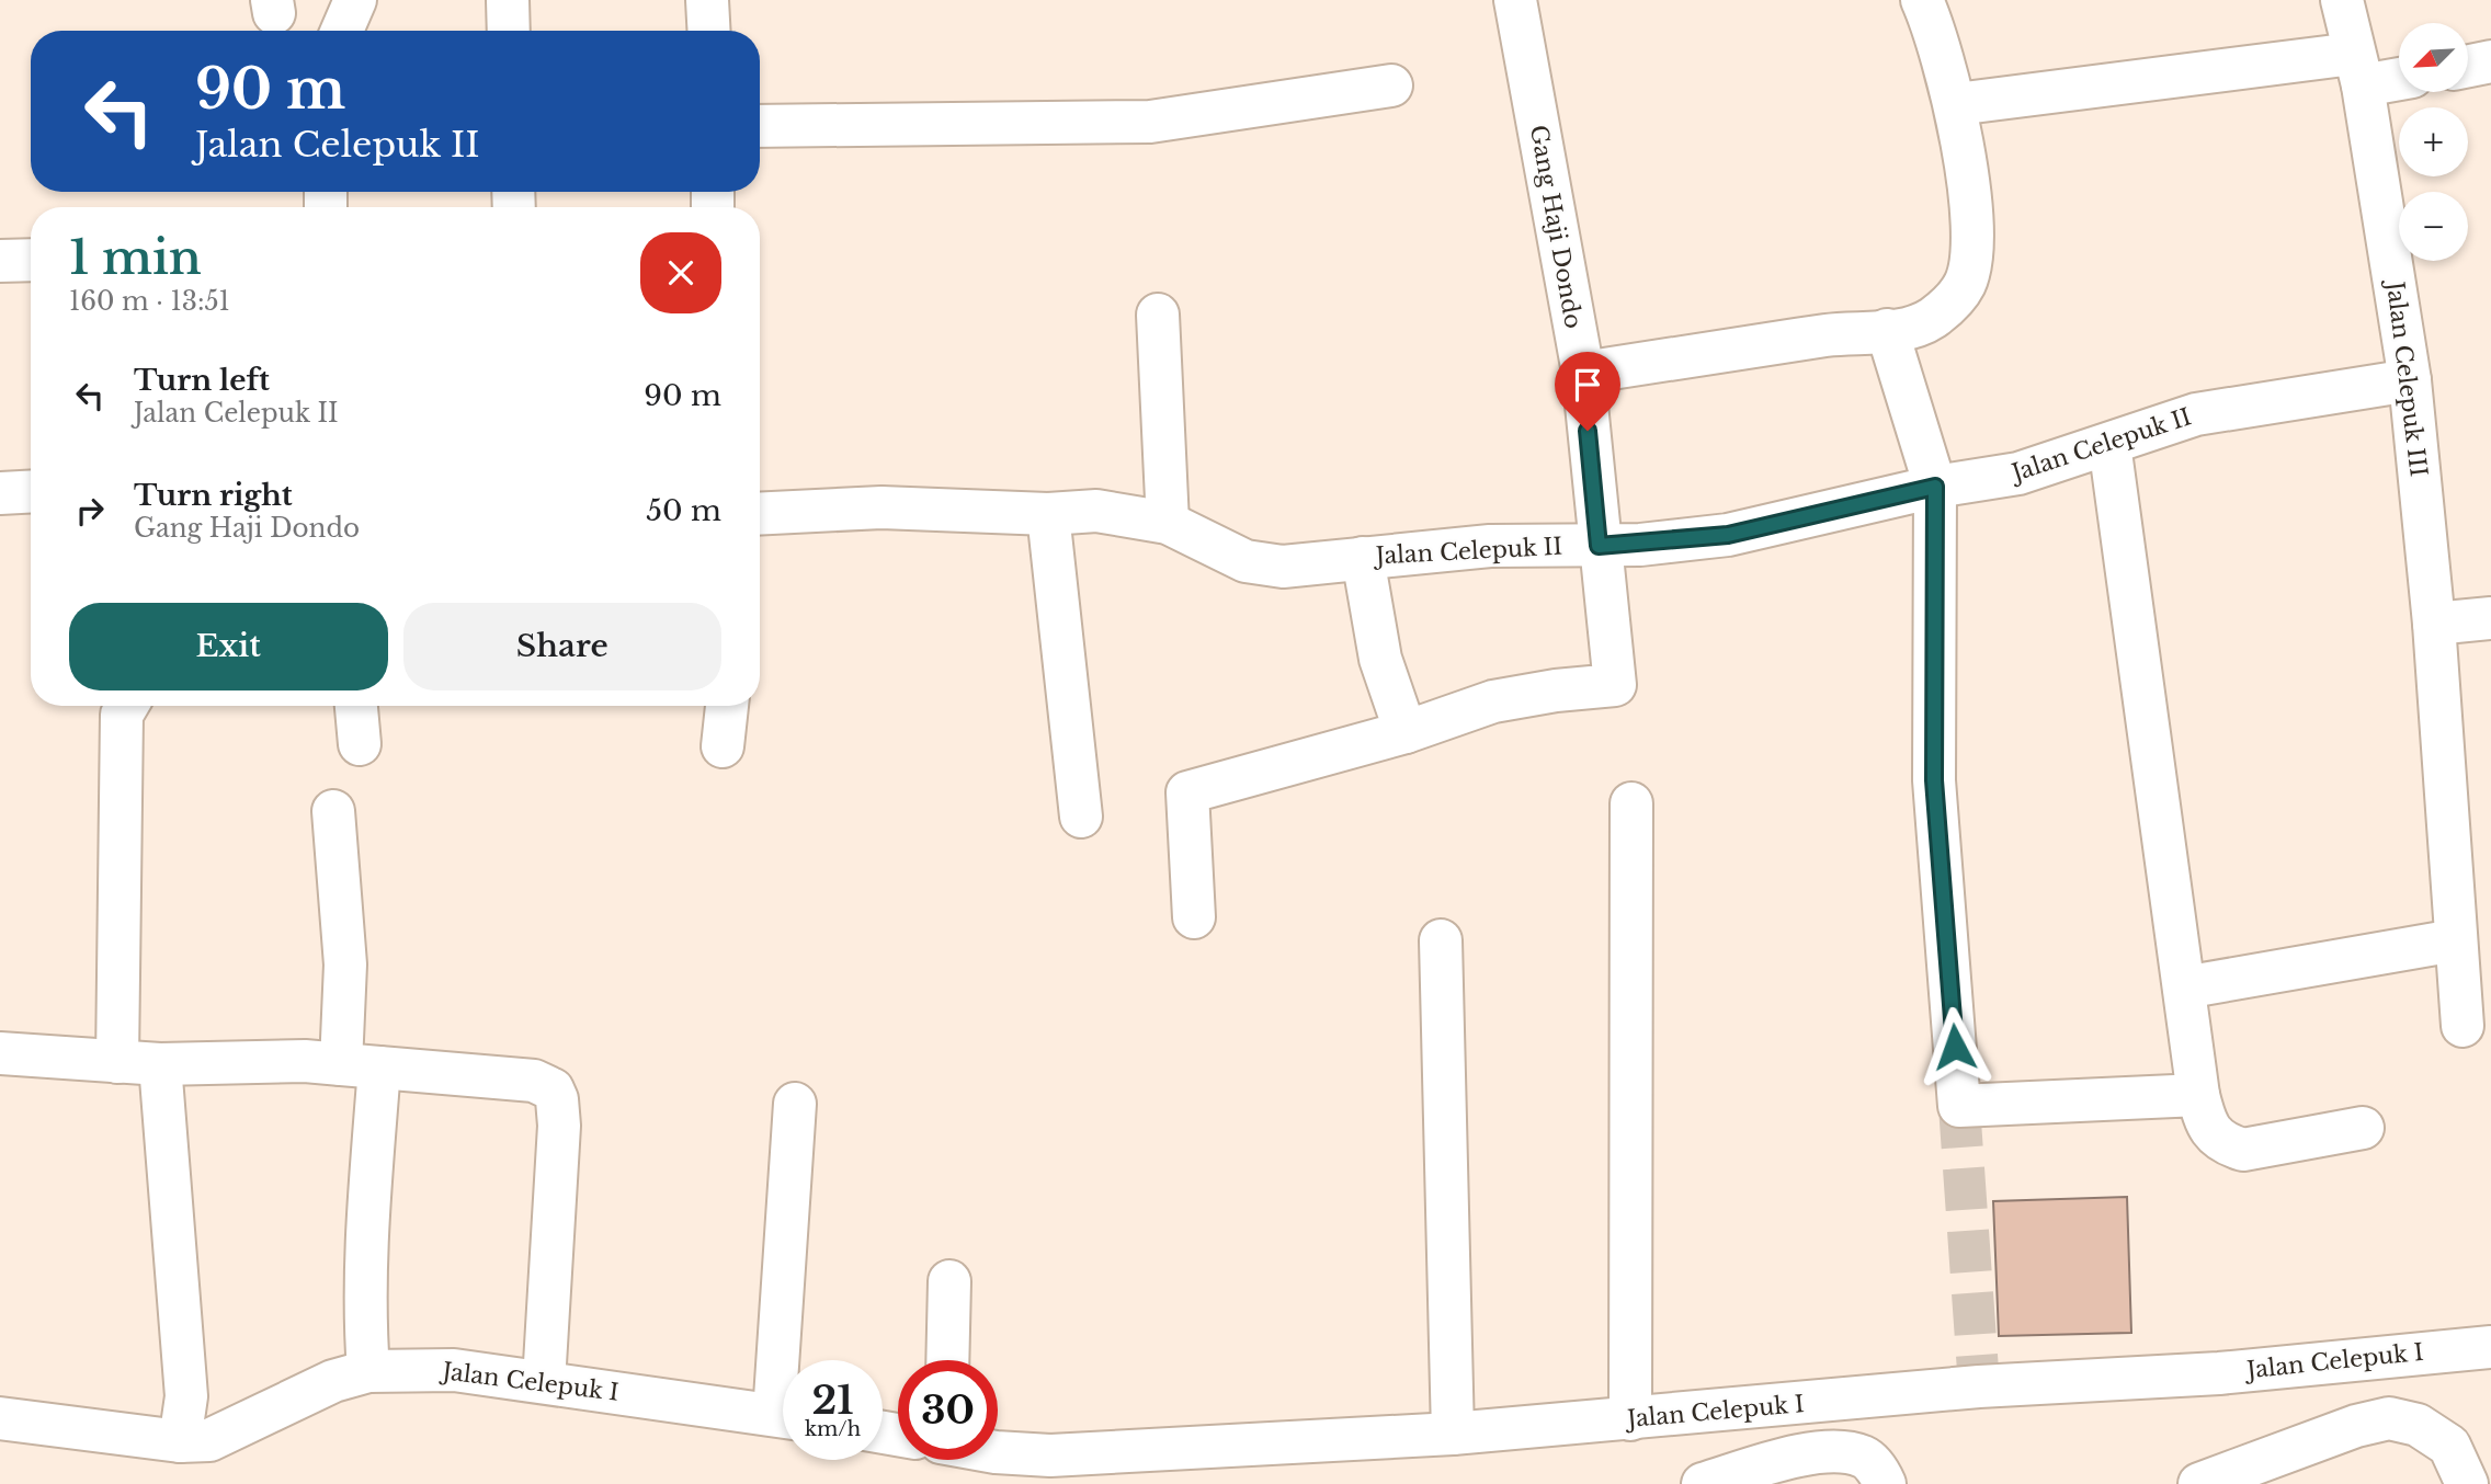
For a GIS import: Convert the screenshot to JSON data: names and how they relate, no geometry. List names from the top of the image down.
{
  "streets": {
    "street": [
      "Gang Haji Dondo",
      "Jalan Celepuk III",
      "Jalan Celepuk II",
      "Jalan Celepuk I"
    ]
  },
  "crossings": [
    ["Gang Haji Dondo", "Jalan Celepuk II"],
    ["Jalan Celepuk III", "Jalan Celepuk II"]
  ],
  "north": "bottom left",
  "page": {
    "map_buttons": ["+", "−"],
    "turn": ["90 m", "Jalan Celepuk II"],
    "heading": ["1 min", "160 m · 13:51"],
    "list": [
      {
        "name": "Turn left",
        "note": "Jalan Celepuk II",
        "value": "90 m"
      },
      {
        "name": "Turn right",
        "note": "Gang Haji Dondo",
        "value": "50 m"
      }
    ],
    "buttons": ["Exit", "Share"],
    "speed": "21 km/h",
    "limit": "30"
  }
}
